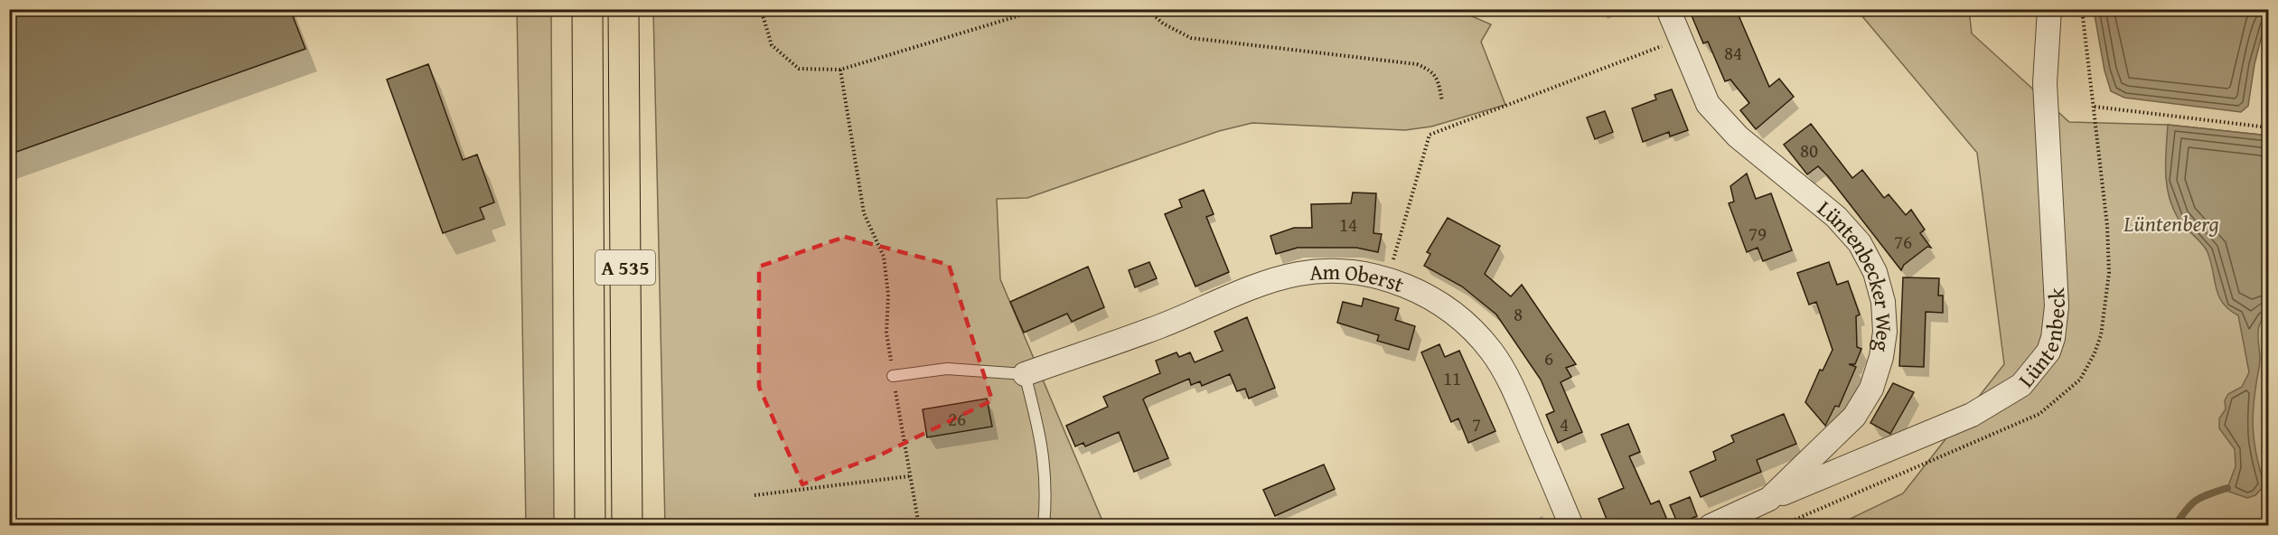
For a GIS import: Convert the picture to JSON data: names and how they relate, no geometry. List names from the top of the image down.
{
  "streets": {
    "highway": ["A 535"],
    "street": ["Lüntenbecker Weg", "Am Oberst", "Lüntenbeck"]
  },
  "crossings": [
    ["Lüntenbecker Weg", "Lüntenbeck"]
  ],
  "parks": ["Lüntenberg"],
  "house_numbers": [
    "84",
    "80",
    "14",
    "79",
    "76",
    "8",
    "6",
    "11",
    "26",
    "7",
    "4"
  ]
}
